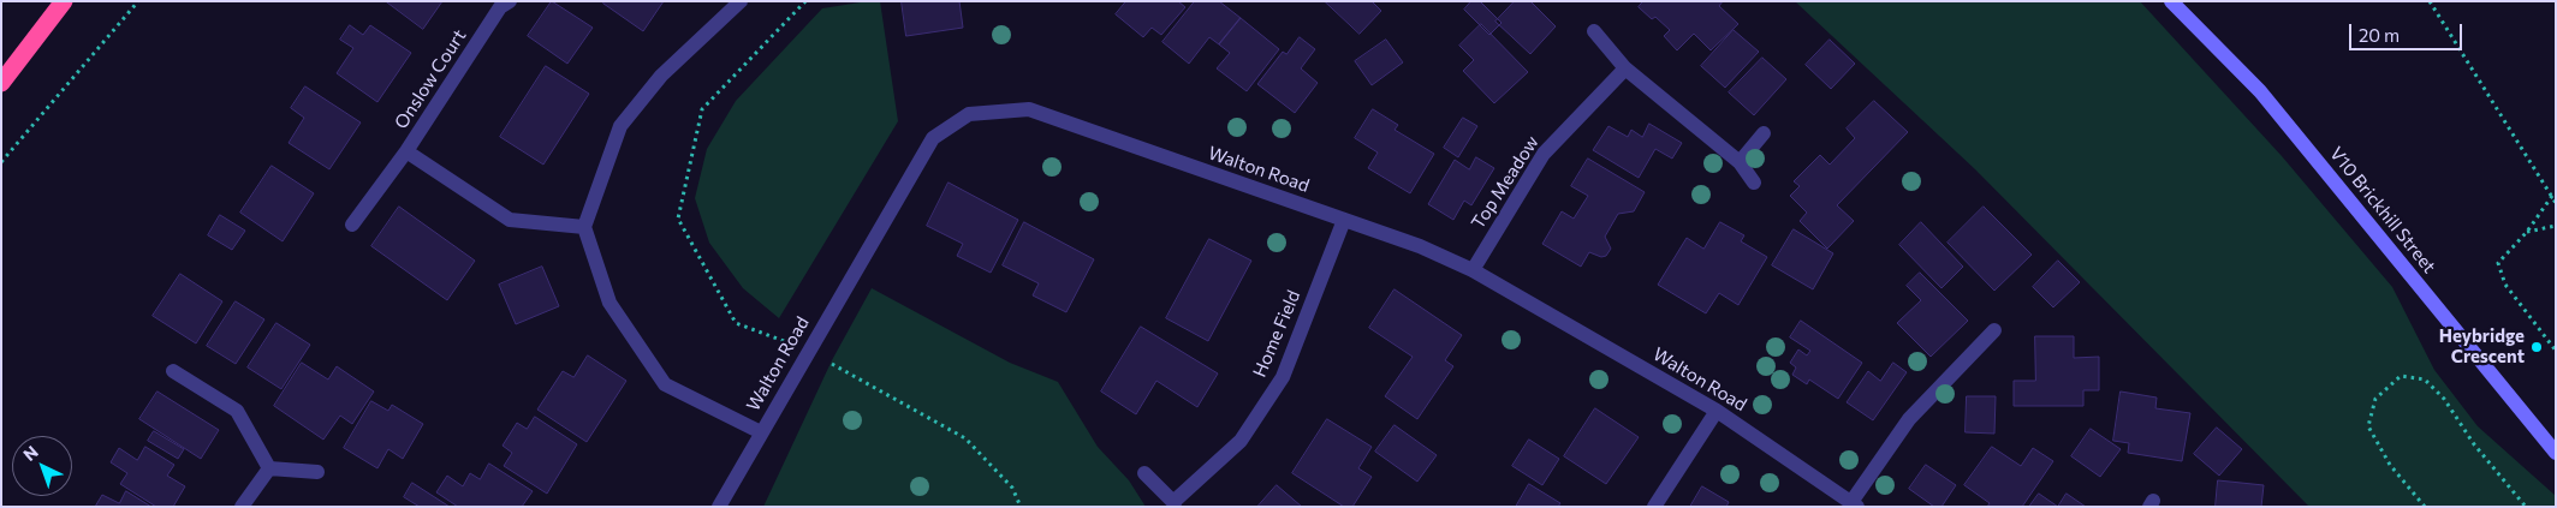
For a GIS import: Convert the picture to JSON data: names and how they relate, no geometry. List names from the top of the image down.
{
  "streets": {
    "street": [
      "Onslow Court",
      "Walton Road",
      "Top Meadow",
      "V10 Brickhill Street",
      "Home Field"
    ]
  },
  "crossings": [
    ["Walton Road", "Top Meadow"],
    ["Walton Road", "Home Field"]
  ],
  "places": ["Heybridge Crescent"],
  "scale_bar": "20 m",
  "north": "top left"
}
